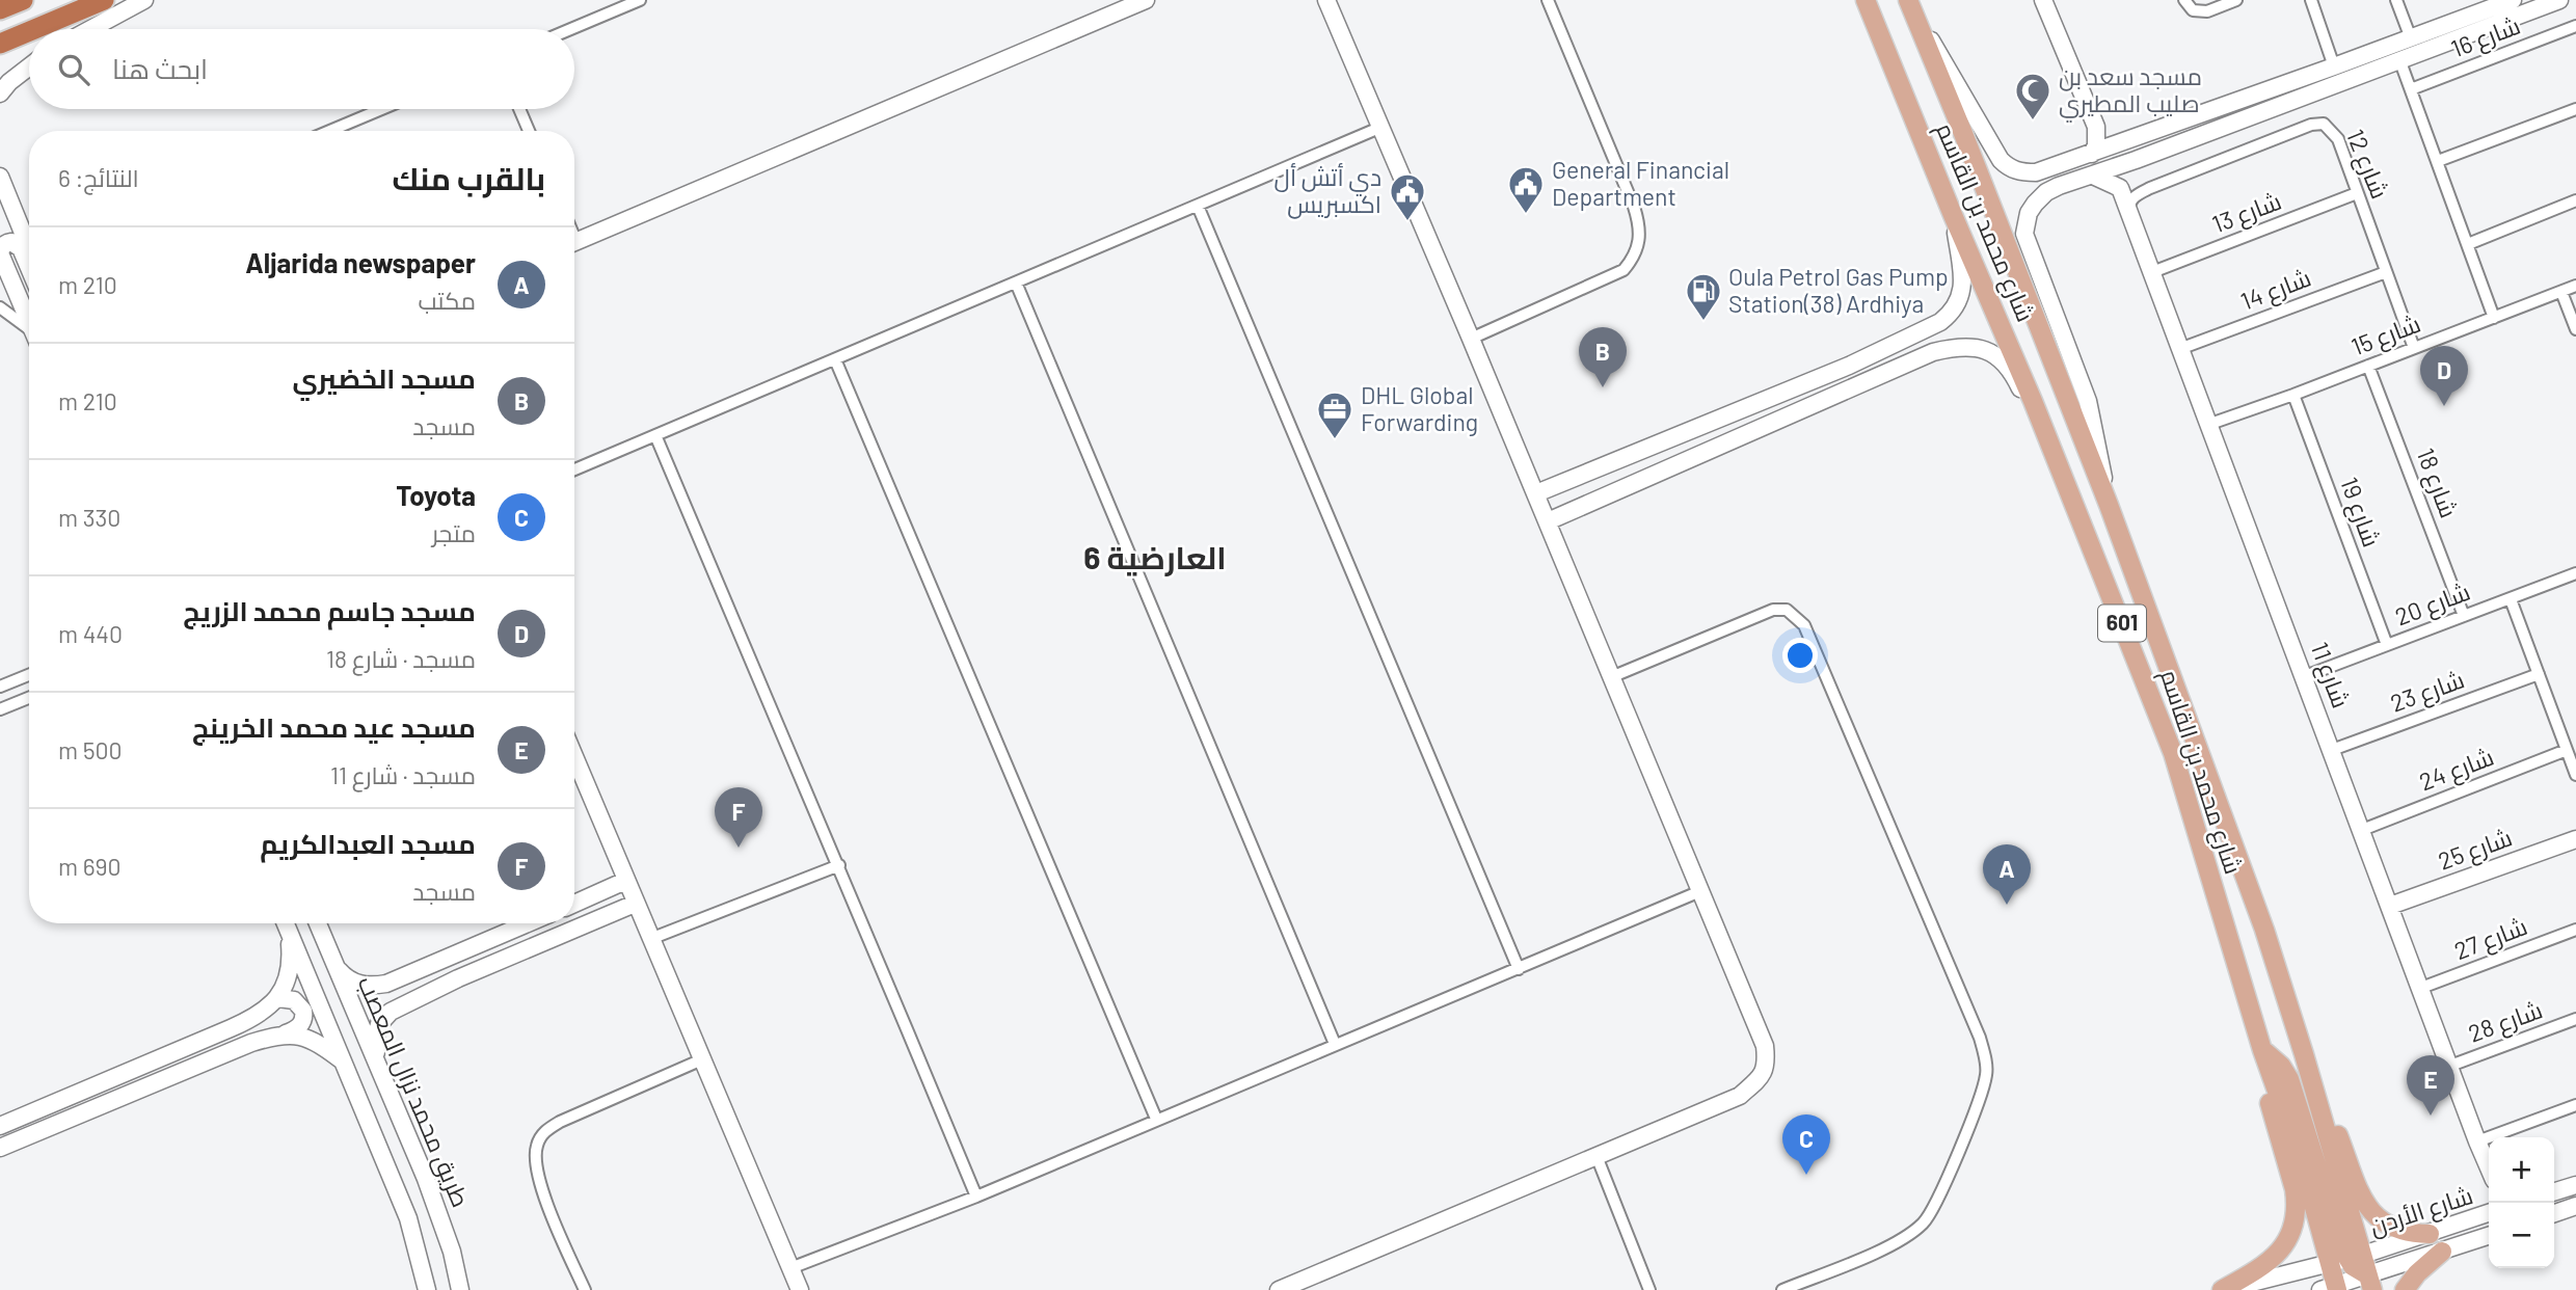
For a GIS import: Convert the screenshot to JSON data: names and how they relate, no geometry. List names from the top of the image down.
{
  "streets": {
    "main road": ["شارع محمد بن القاسم", "601"],
    "street": [
      "شارع 16",
      "شارع 12",
      "شارع 13",
      "شارع 14",
      "شارع 15",
      "شارع 18",
      "شارع 19",
      "شارع 20",
      "شارع 11",
      "شارع 23",
      "شارع 24",
      "شارع 25",
      "شارع 27",
      "شارع 28",
      "طريق محمد نزال المعصب",
      "شارع الأردن"
    ]
  },
  "crossings": [
    ["شارع 12", "شارع 13"],
    ["شارع 12", "شارع 14"],
    ["شارع 12", "شارع 15"],
    ["شارع 12", "شارع 11"],
    ["شارع 13", "شارع 11"],
    ["شارع محمد بن القاسم", "شارع الأردن"],
    ["شارع 14", "شارع 11"],
    ["شارع 15", "شارع 18"],
    ["شارع 15", "شارع 19"],
    ["شارع 15", "شارع 11"],
    ["شارع 18", "شارع 20"],
    ["شارع 19", "شارع 20"],
    ["شارع 20", "شارع 11"],
    ["شارع 11", "شارع 23"],
    ["شارع 11", "شارع 24"],
    ["شارع 11", "شارع 25"],
    ["شارع 11", "شارع 27"],
    ["شارع 11", "شارع 28"]
  ],
  "districts": ["العارضية 6"],
  "places": {
    "mosque": ["مسجد سعد بن صليب المطيري"],
    "public building": ["General Financial Department", "دي أتش أل اكسبريس"],
    "fuel station": ["Oula Petrol Gas Pump Station(38) Ardhiya"],
    "office": ["DHL Global Forwarding"]
  },
  "page": {
    "search": "ابحث هنا",
    "heading": ["بالقرب منك", "النتائج: 6"],
    "list": [
      {
        "mark": "A",
        "name": "Aljarida newspaper",
        "note": "مكتب",
        "value": "210 m"
      },
      {
        "mark": "B",
        "name": "مسجد الخضيري",
        "note": "مسجد",
        "value": "210 m"
      },
      {
        "mark": "C",
        "name": "Toyota",
        "note": "متجر",
        "value": "330 m"
      },
      {
        "mark": "D",
        "name": "مسجد جاسم محمد الزريج",
        "note": "مسجد · شارع 18",
        "value": "440 m"
      },
      {
        "mark": "E",
        "name": "مسجد عيد محمد الخرينج",
        "note": "مسجد · شارع 11",
        "value": "500 m"
      },
      {
        "mark": "F",
        "name": "مسجد العبدالكريم",
        "note": "مسجد",
        "value": "690 m"
      }
    ],
    "pins": [
      "B",
      "D",
      "F",
      "A",
      "E",
      "C"
    ],
    "map_buttons": ["+", "−"]
  }
}
